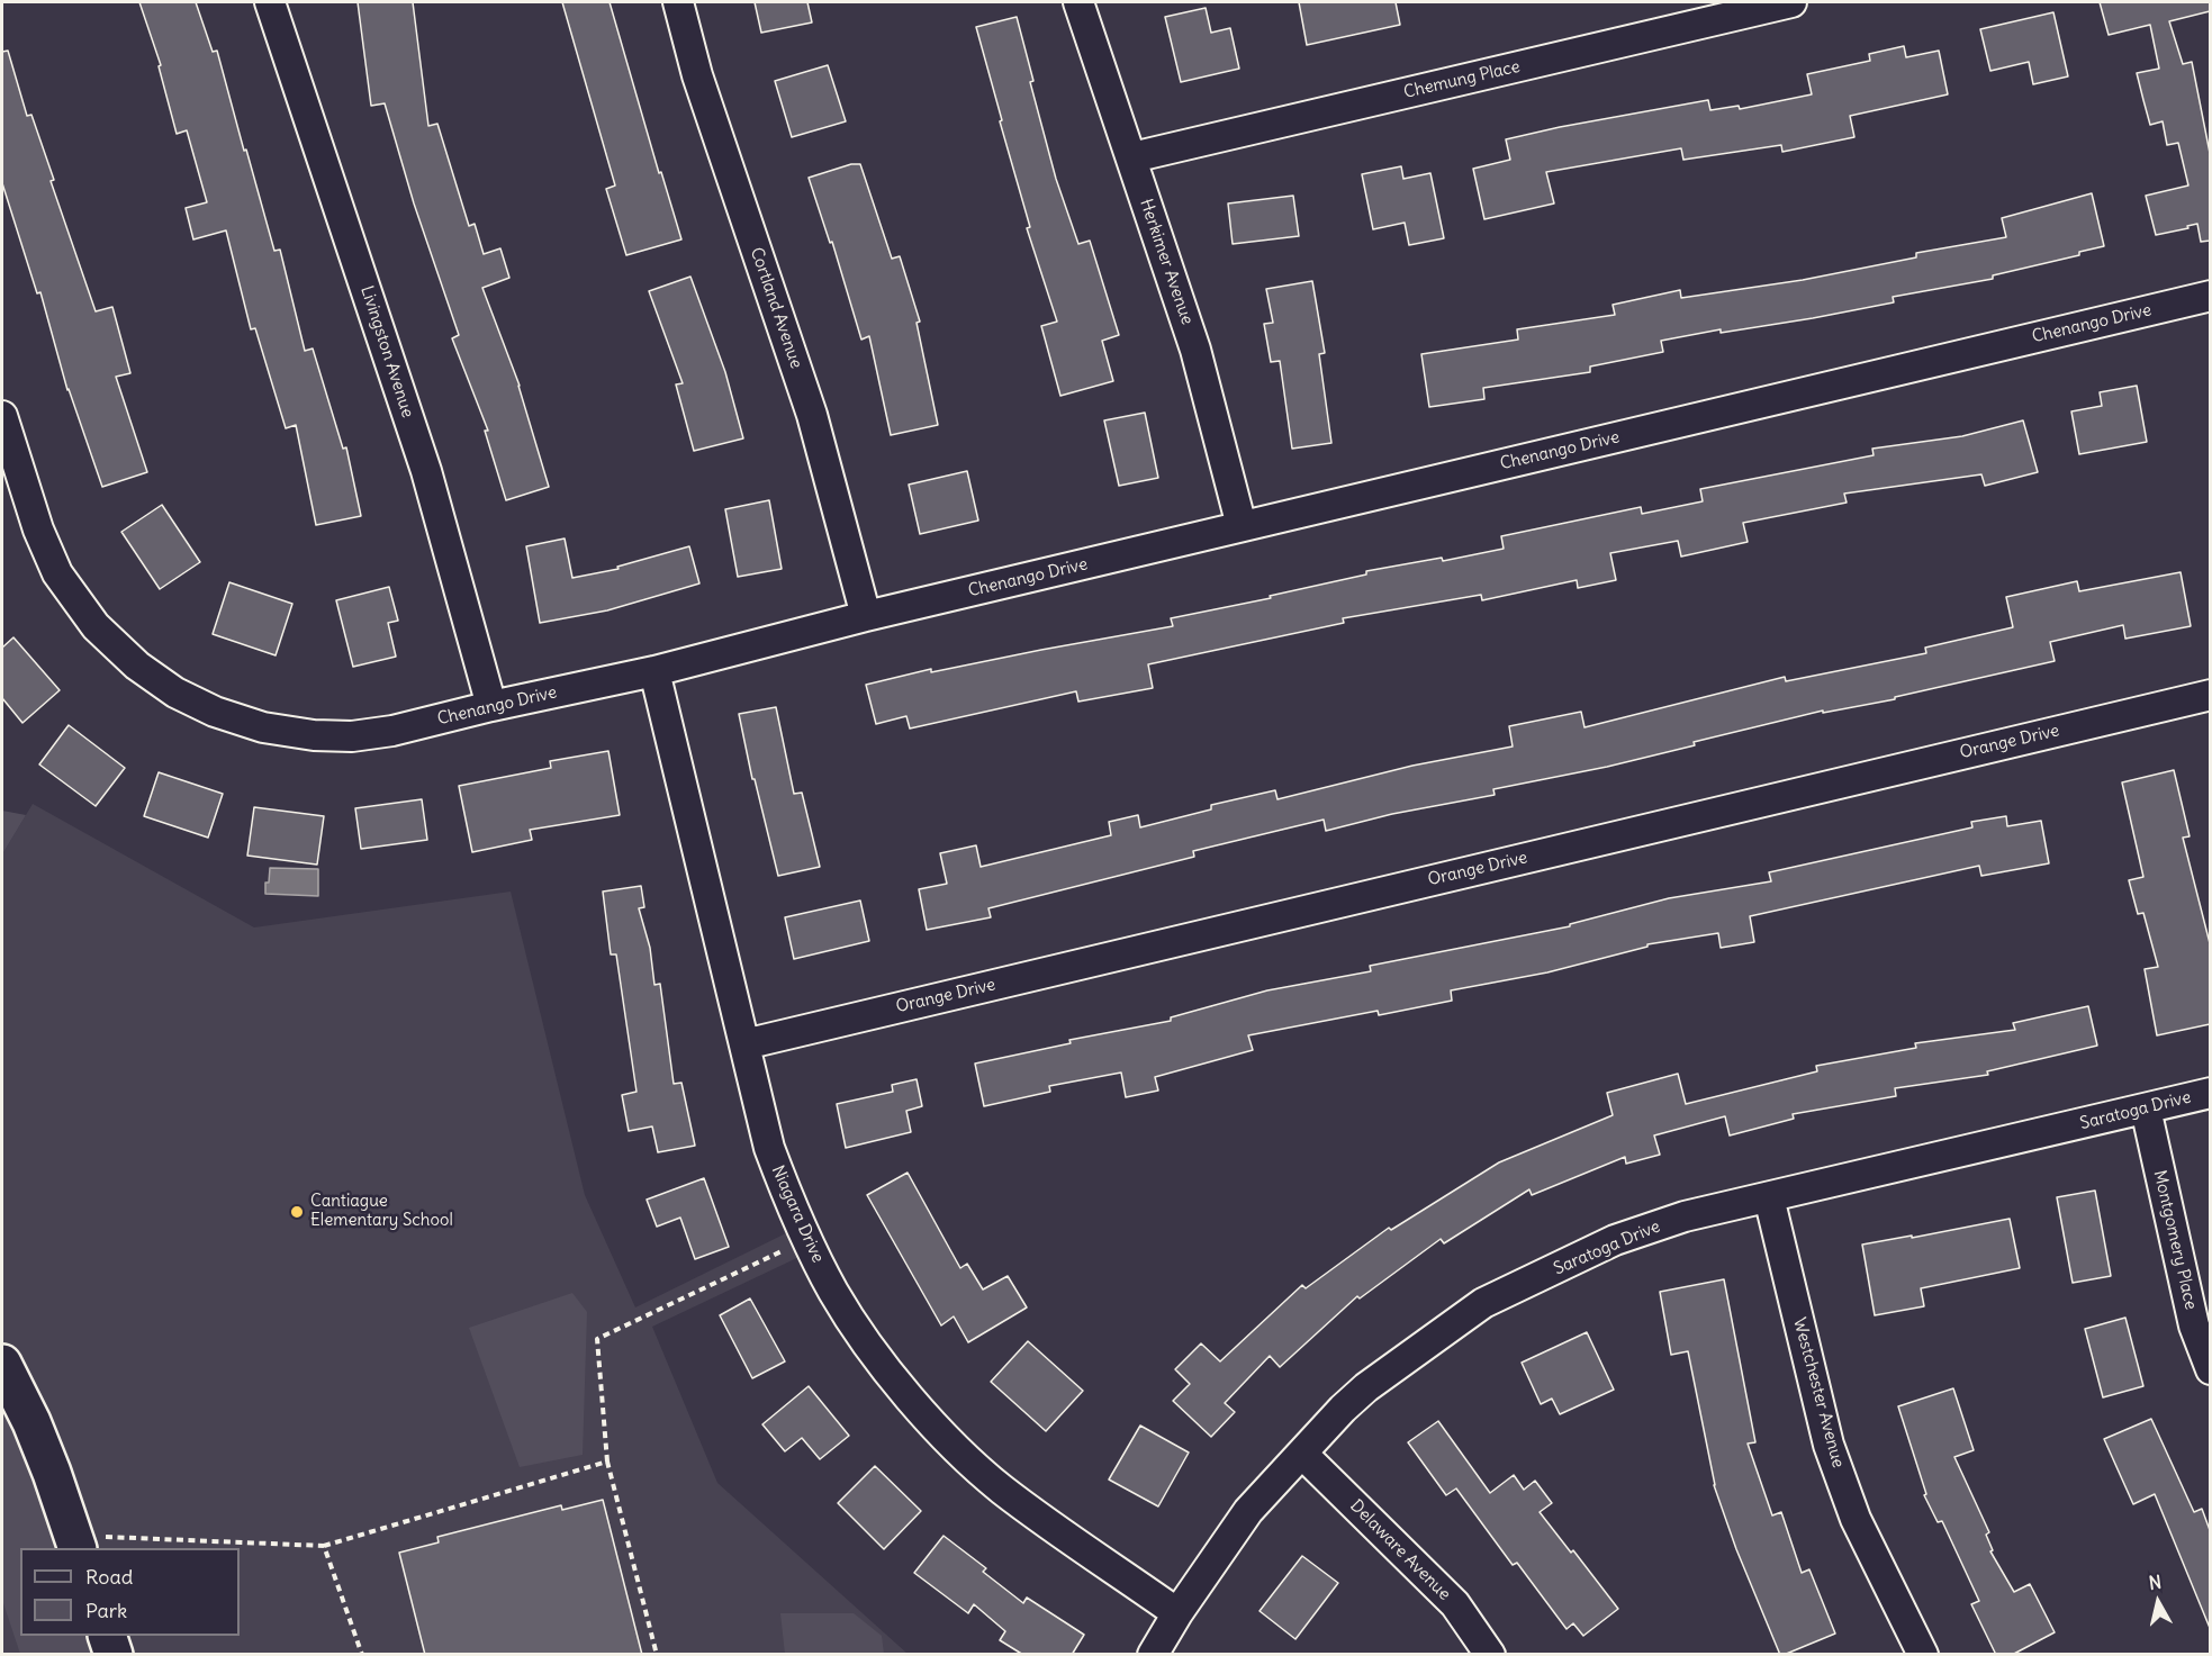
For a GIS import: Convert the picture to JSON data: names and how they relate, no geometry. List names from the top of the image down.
{
  "streets": {
    "street": [
      "Chemung Place",
      "Herkimer Avenue",
      "Cortland Avenue",
      "Chenango Drive",
      "Livingston Avenue",
      "Orange Drive",
      "Saratoga Drive",
      "Niagara Drive",
      "Montgomery Place",
      "Westchester Avenue",
      "Delaware Avenue"
    ]
  },
  "crossings": [
    ["Chemung Place", "Herkimer Avenue"],
    ["Herkimer Avenue", "Chenango Drive"],
    ["Cortland Avenue", "Chenango Drive"],
    ["Chenango Drive", "Livingston Avenue"],
    ["Chenango Drive", "Niagara Drive"],
    ["Orange Drive", "Niagara Drive"],
    ["Saratoga Drive", "Niagara Drive"],
    ["Saratoga Drive", "Montgomery Place"],
    ["Saratoga Drive", "Westchester Avenue"],
    ["Saratoga Drive", "Delaware Avenue"]
  ],
  "places": ["Cantiague Elementary School"],
  "legend": ["Road", "Park"],
  "north": "top"
}
